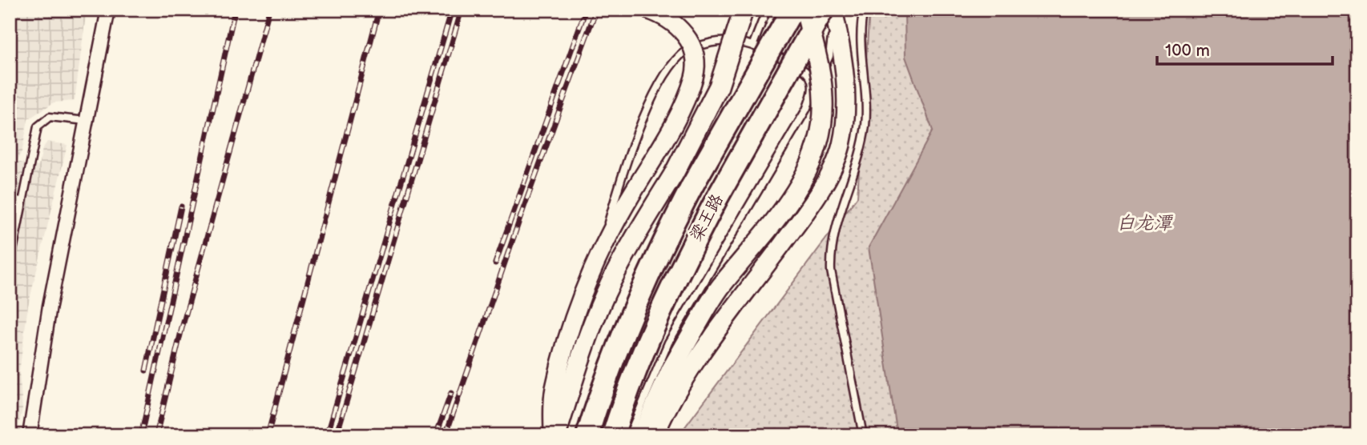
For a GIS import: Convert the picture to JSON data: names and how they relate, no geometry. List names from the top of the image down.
{
  "streets": {
    "main road": ["梁王路"]
  },
  "water": ["白龙潭"],
  "scale_bar": "100 m"
}
